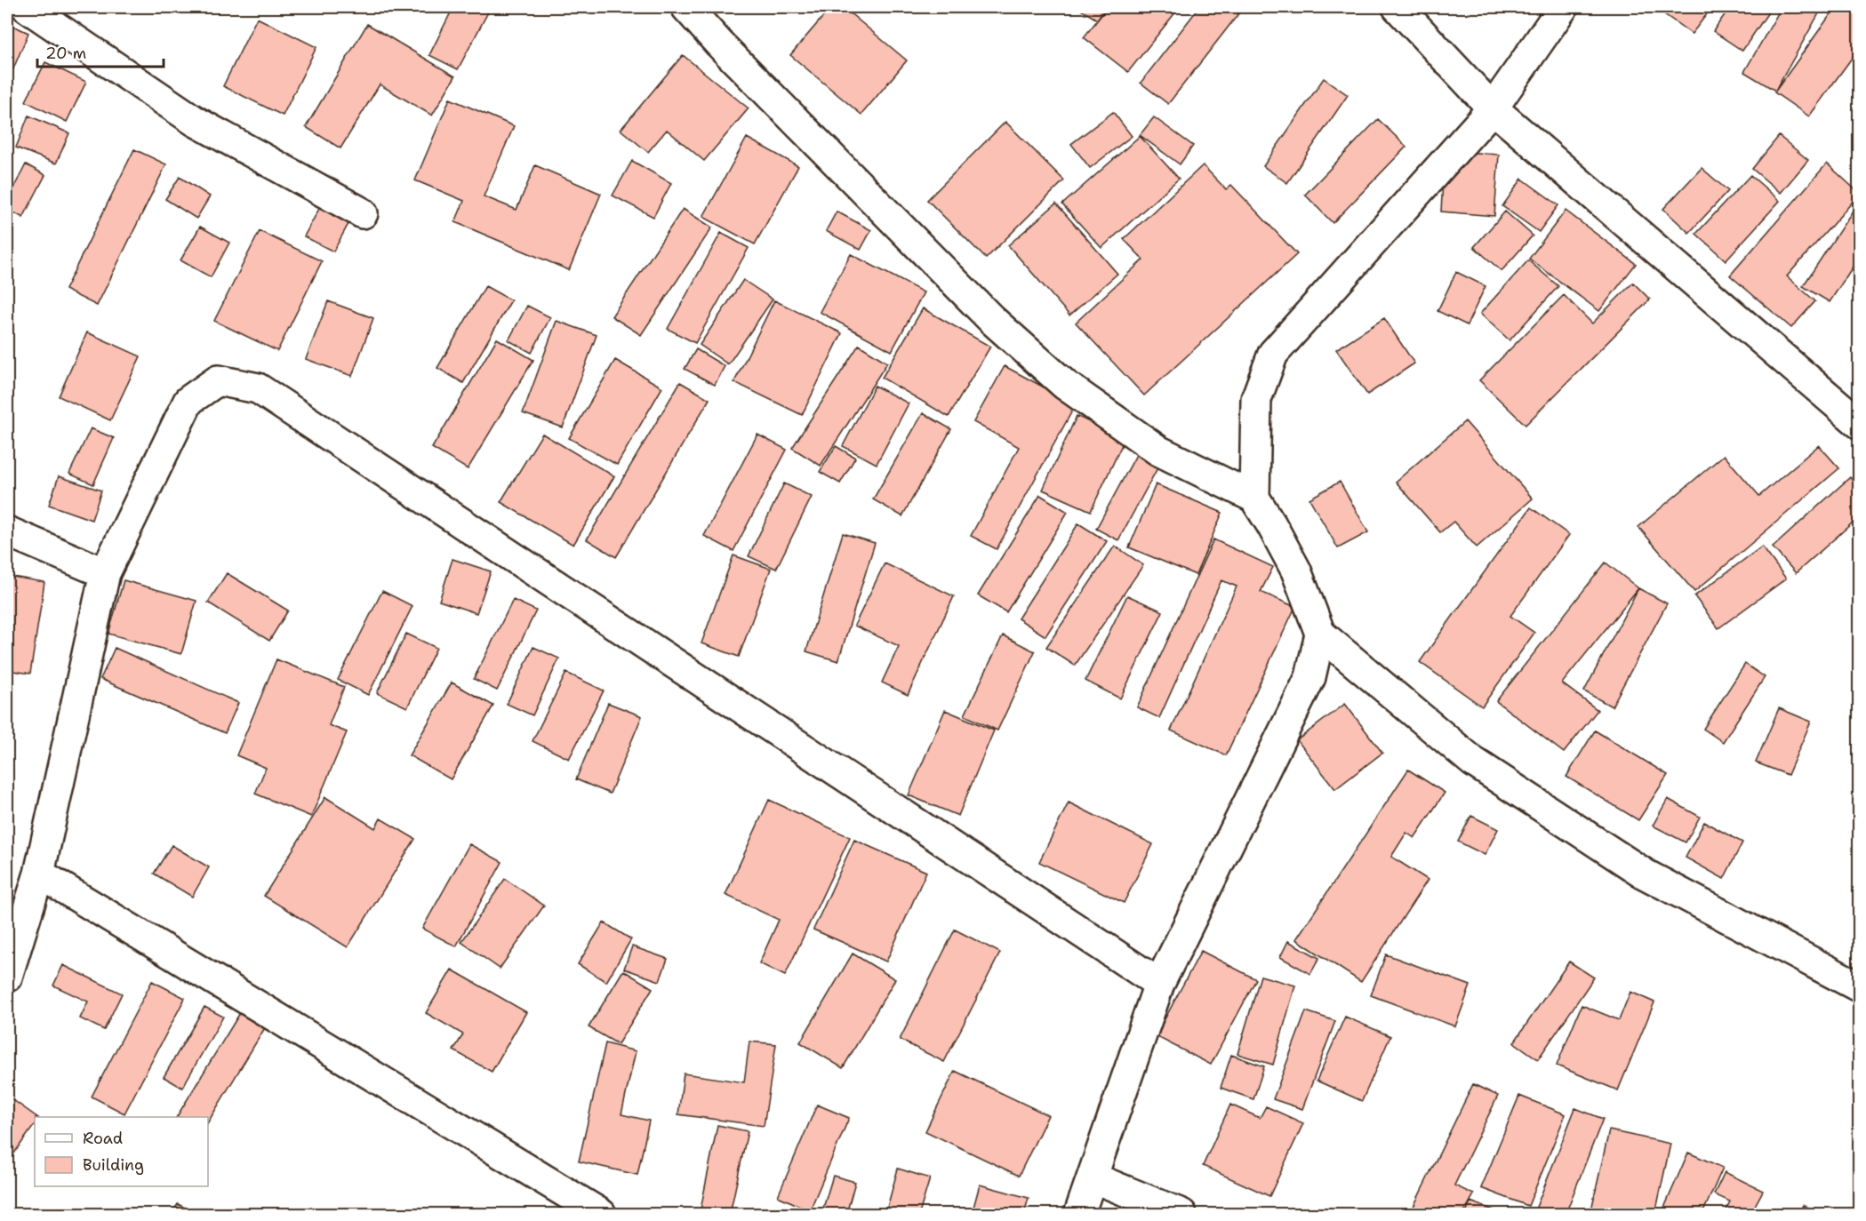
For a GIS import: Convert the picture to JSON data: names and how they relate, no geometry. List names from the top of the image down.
{
  "legend": ["Road", "Building"],
  "scale_bar": "20 m"
}
